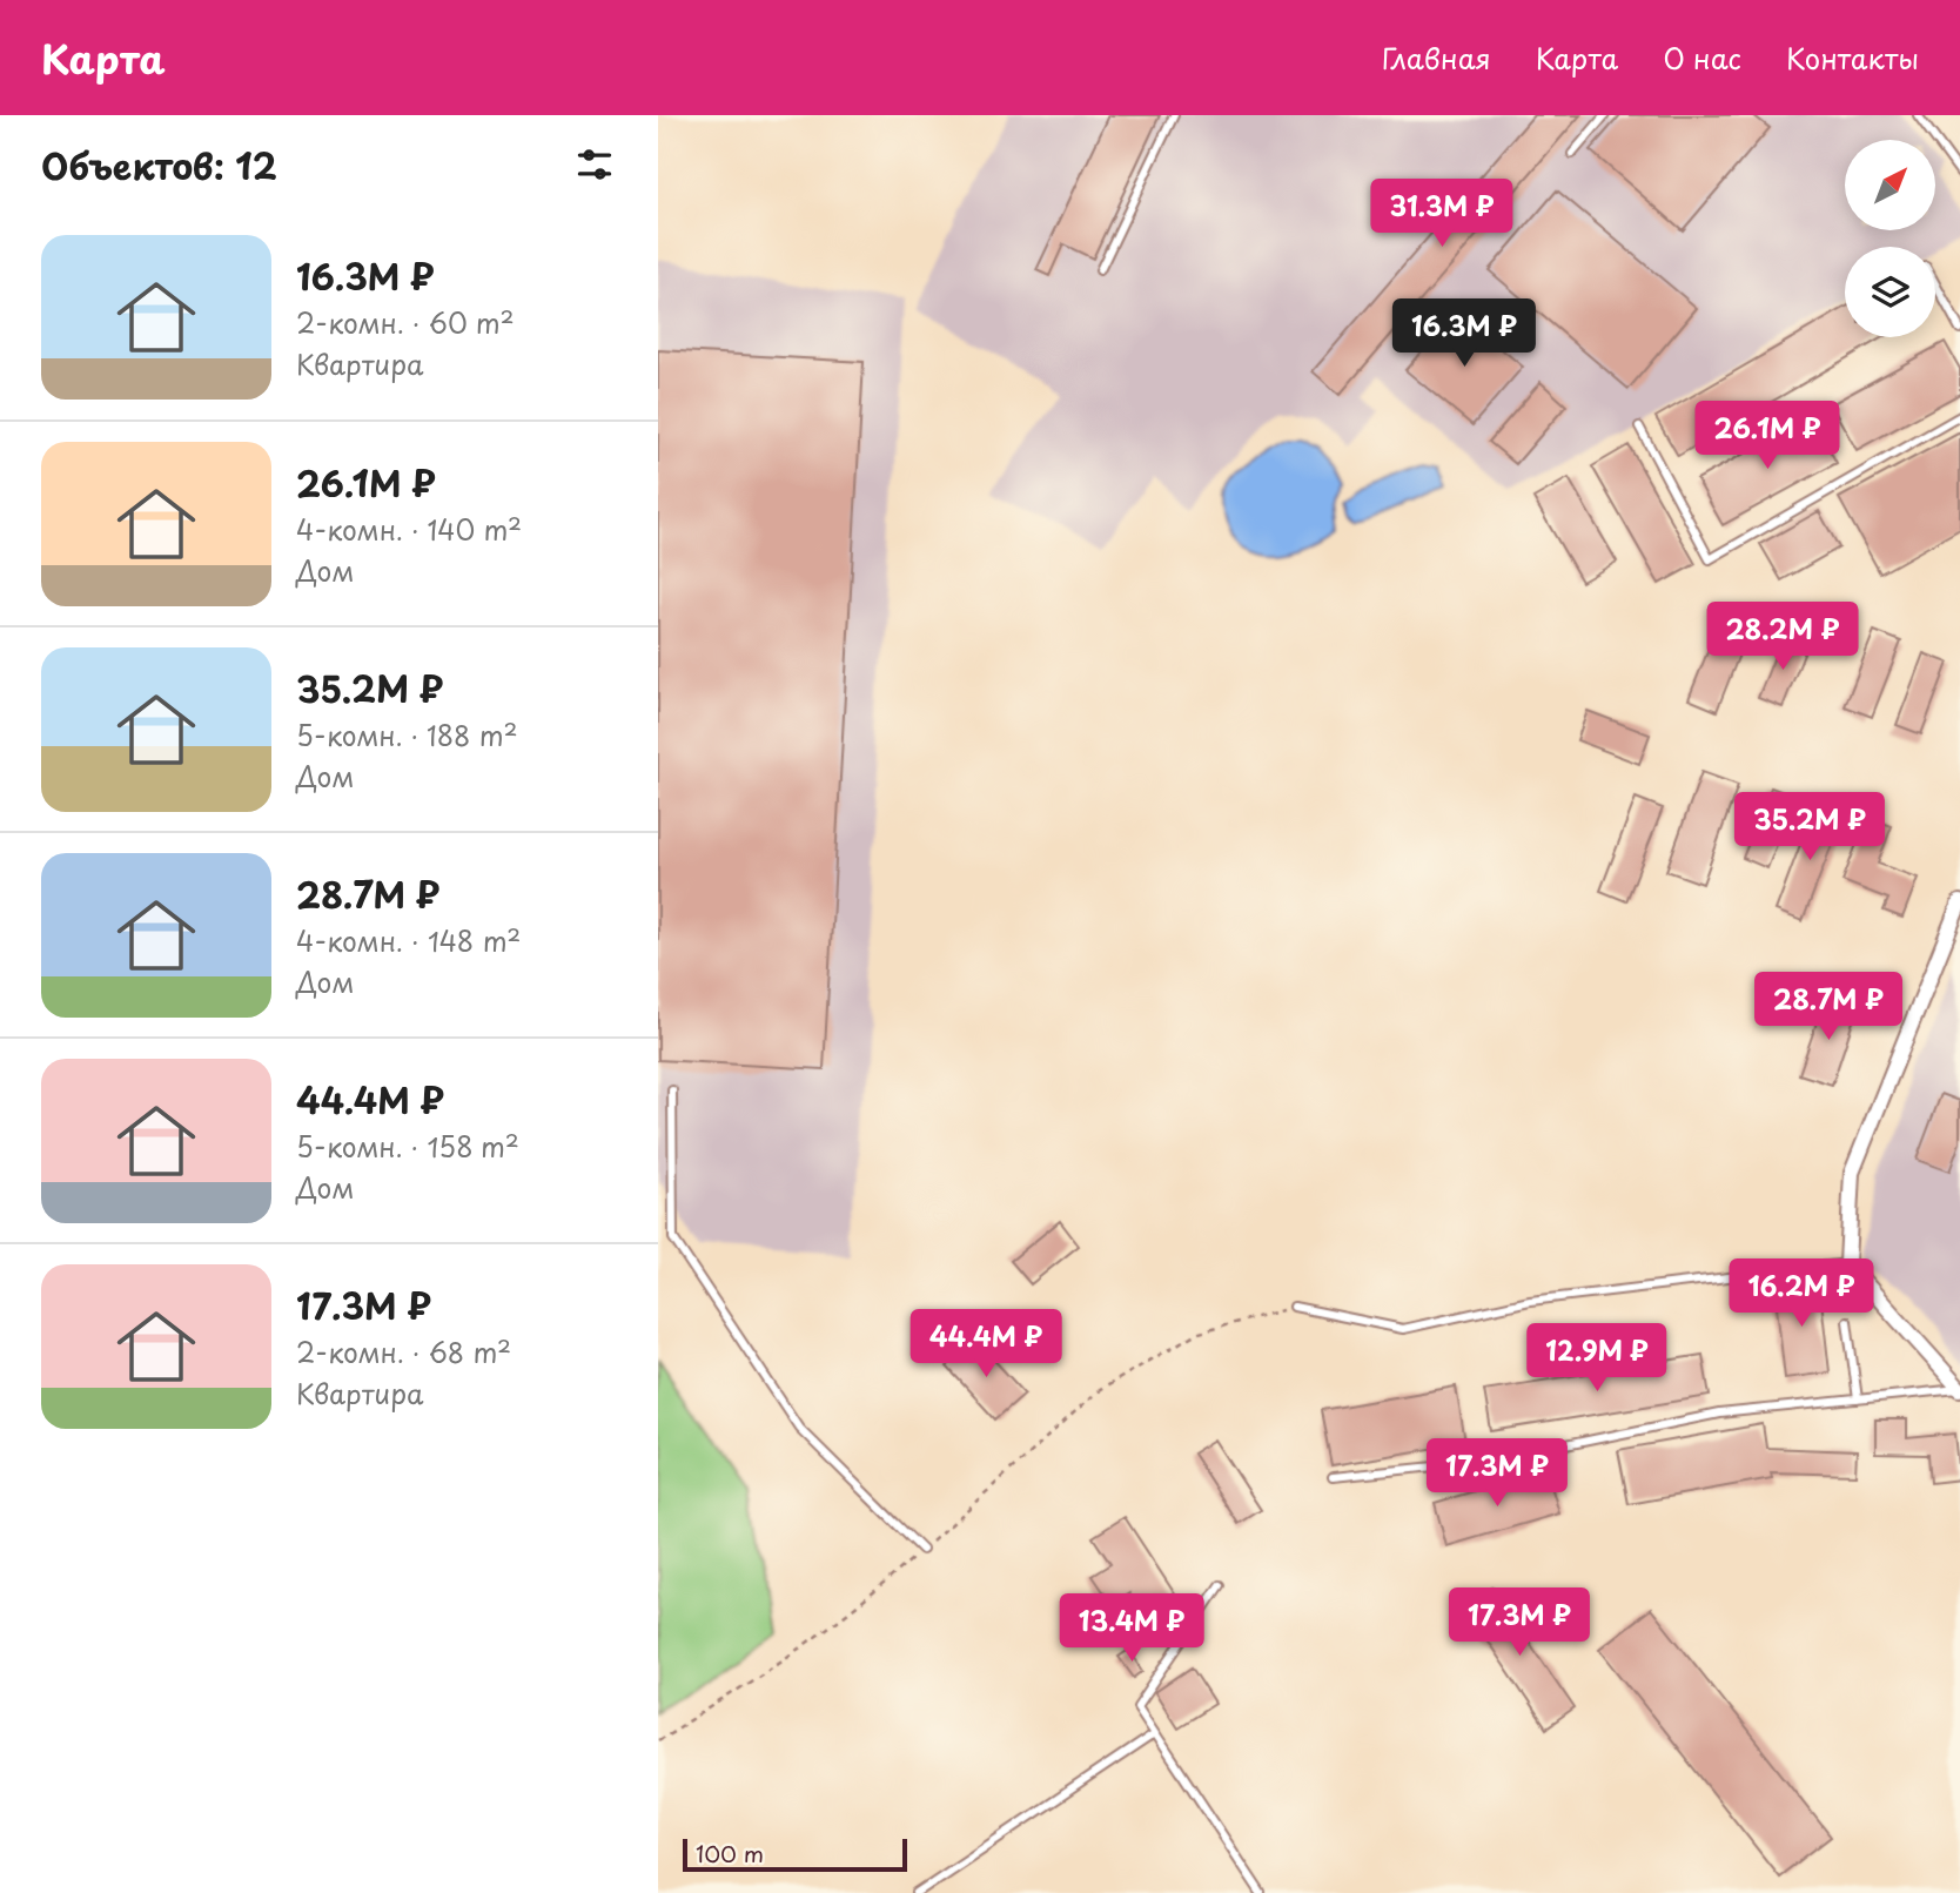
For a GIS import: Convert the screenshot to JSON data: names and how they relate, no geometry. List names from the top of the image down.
{
  "scale_bar": "100 m",
  "north": "top right",
  "page": {
    "header": "Карта",
    "nav": [
      "Главная",
      "Карта",
      "О нас",
      "Контакты"
    ],
    "heading": "Объектов: 12",
    "price": [
      "31.3M ₽",
      "16.3M ₽",
      "26.1M ₽",
      "28.2M ₽",
      "35.2M ₽",
      "28.7M ₽",
      "16.2M ₽",
      "44.4M ₽",
      "12.9M ₽",
      "17.3M ₽",
      "17.3M ₽",
      "13.4M ₽"
    ],
    "list": [
      {
        "name": "16.3M ₽",
        "note": "2-комн. · 60 m² · Квартира"
      },
      {
        "name": "26.1M ₽",
        "note": "4-комн. · 140 m² · Дом"
      },
      {
        "name": "35.2M ₽",
        "note": "5-комн. · 188 m² · Дом"
      },
      {
        "name": "28.7M ₽",
        "note": "4-комн. · 148 m² · Дом"
      },
      {
        "name": "44.4M ₽",
        "note": "5-комн. · 158 m² · Дом"
      },
      {
        "name": "17.3M ₽",
        "note": "2-комн. · 68 m² · Квартира"
      }
    ],
    "scale": "100 m"
  }
}
